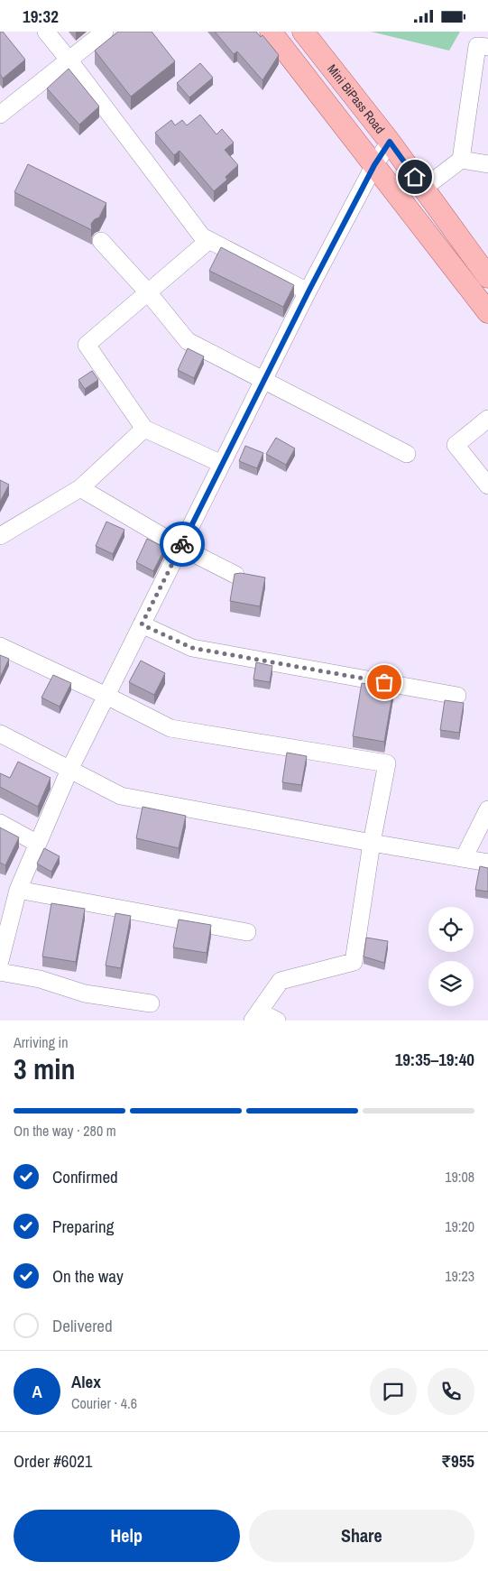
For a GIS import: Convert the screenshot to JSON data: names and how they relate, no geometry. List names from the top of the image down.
{
  "streets": {
    "main road": ["Mini BiPass Road"]
  },
  "page": {
    "status": "19:32",
    "heading": ["3 min", "Arriving in", "19:35–19:40"],
    "panel": [
      "Alex",
      "Courier · 4.6",
      "Order #6021",
      "₹955"
    ],
    "bar": "On the way · 280 m",
    "list": [
      ["Confirmed", "19:08"],
      ["Preparing", "19:20"],
      ["On the way", "19:23"],
      "Delivered"
    ],
    "round": "A",
    "buttons": ["Help", "Share"]
  }
}
